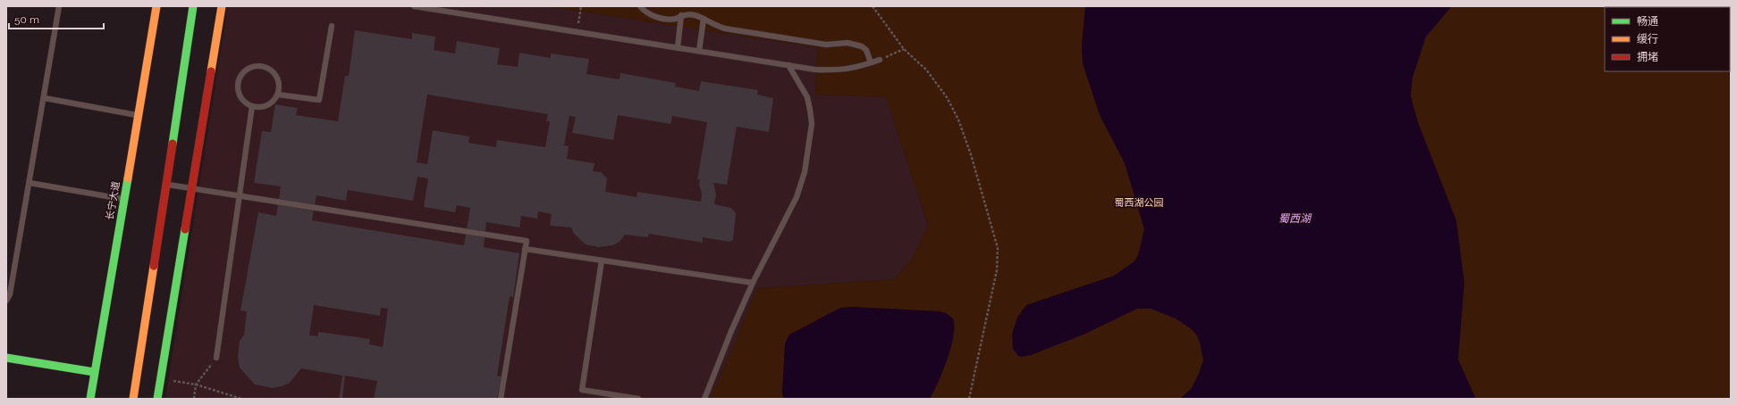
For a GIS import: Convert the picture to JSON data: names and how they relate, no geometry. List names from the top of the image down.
{
  "streets": {
    "main road": ["长宁大道"]
  },
  "water": ["蜀西湖"],
  "parks": ["蜀西湖公园"],
  "legend": ["畅通", "缓行", "拥堵"],
  "scale_bar": "50 m"
}
